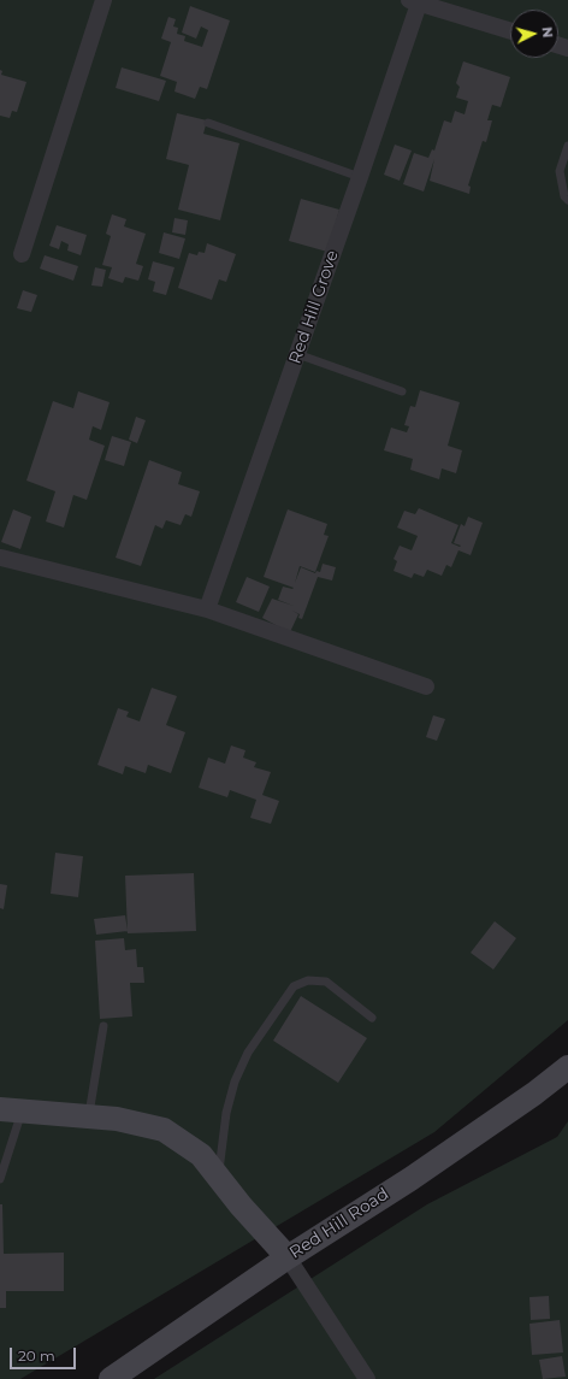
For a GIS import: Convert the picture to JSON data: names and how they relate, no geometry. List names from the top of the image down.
{
  "streets": {
    "main road": ["Red Hill Road"],
    "street": ["Red Hill Grove"]
  },
  "scale_bar": "20 m",
  "north": "right"
}
